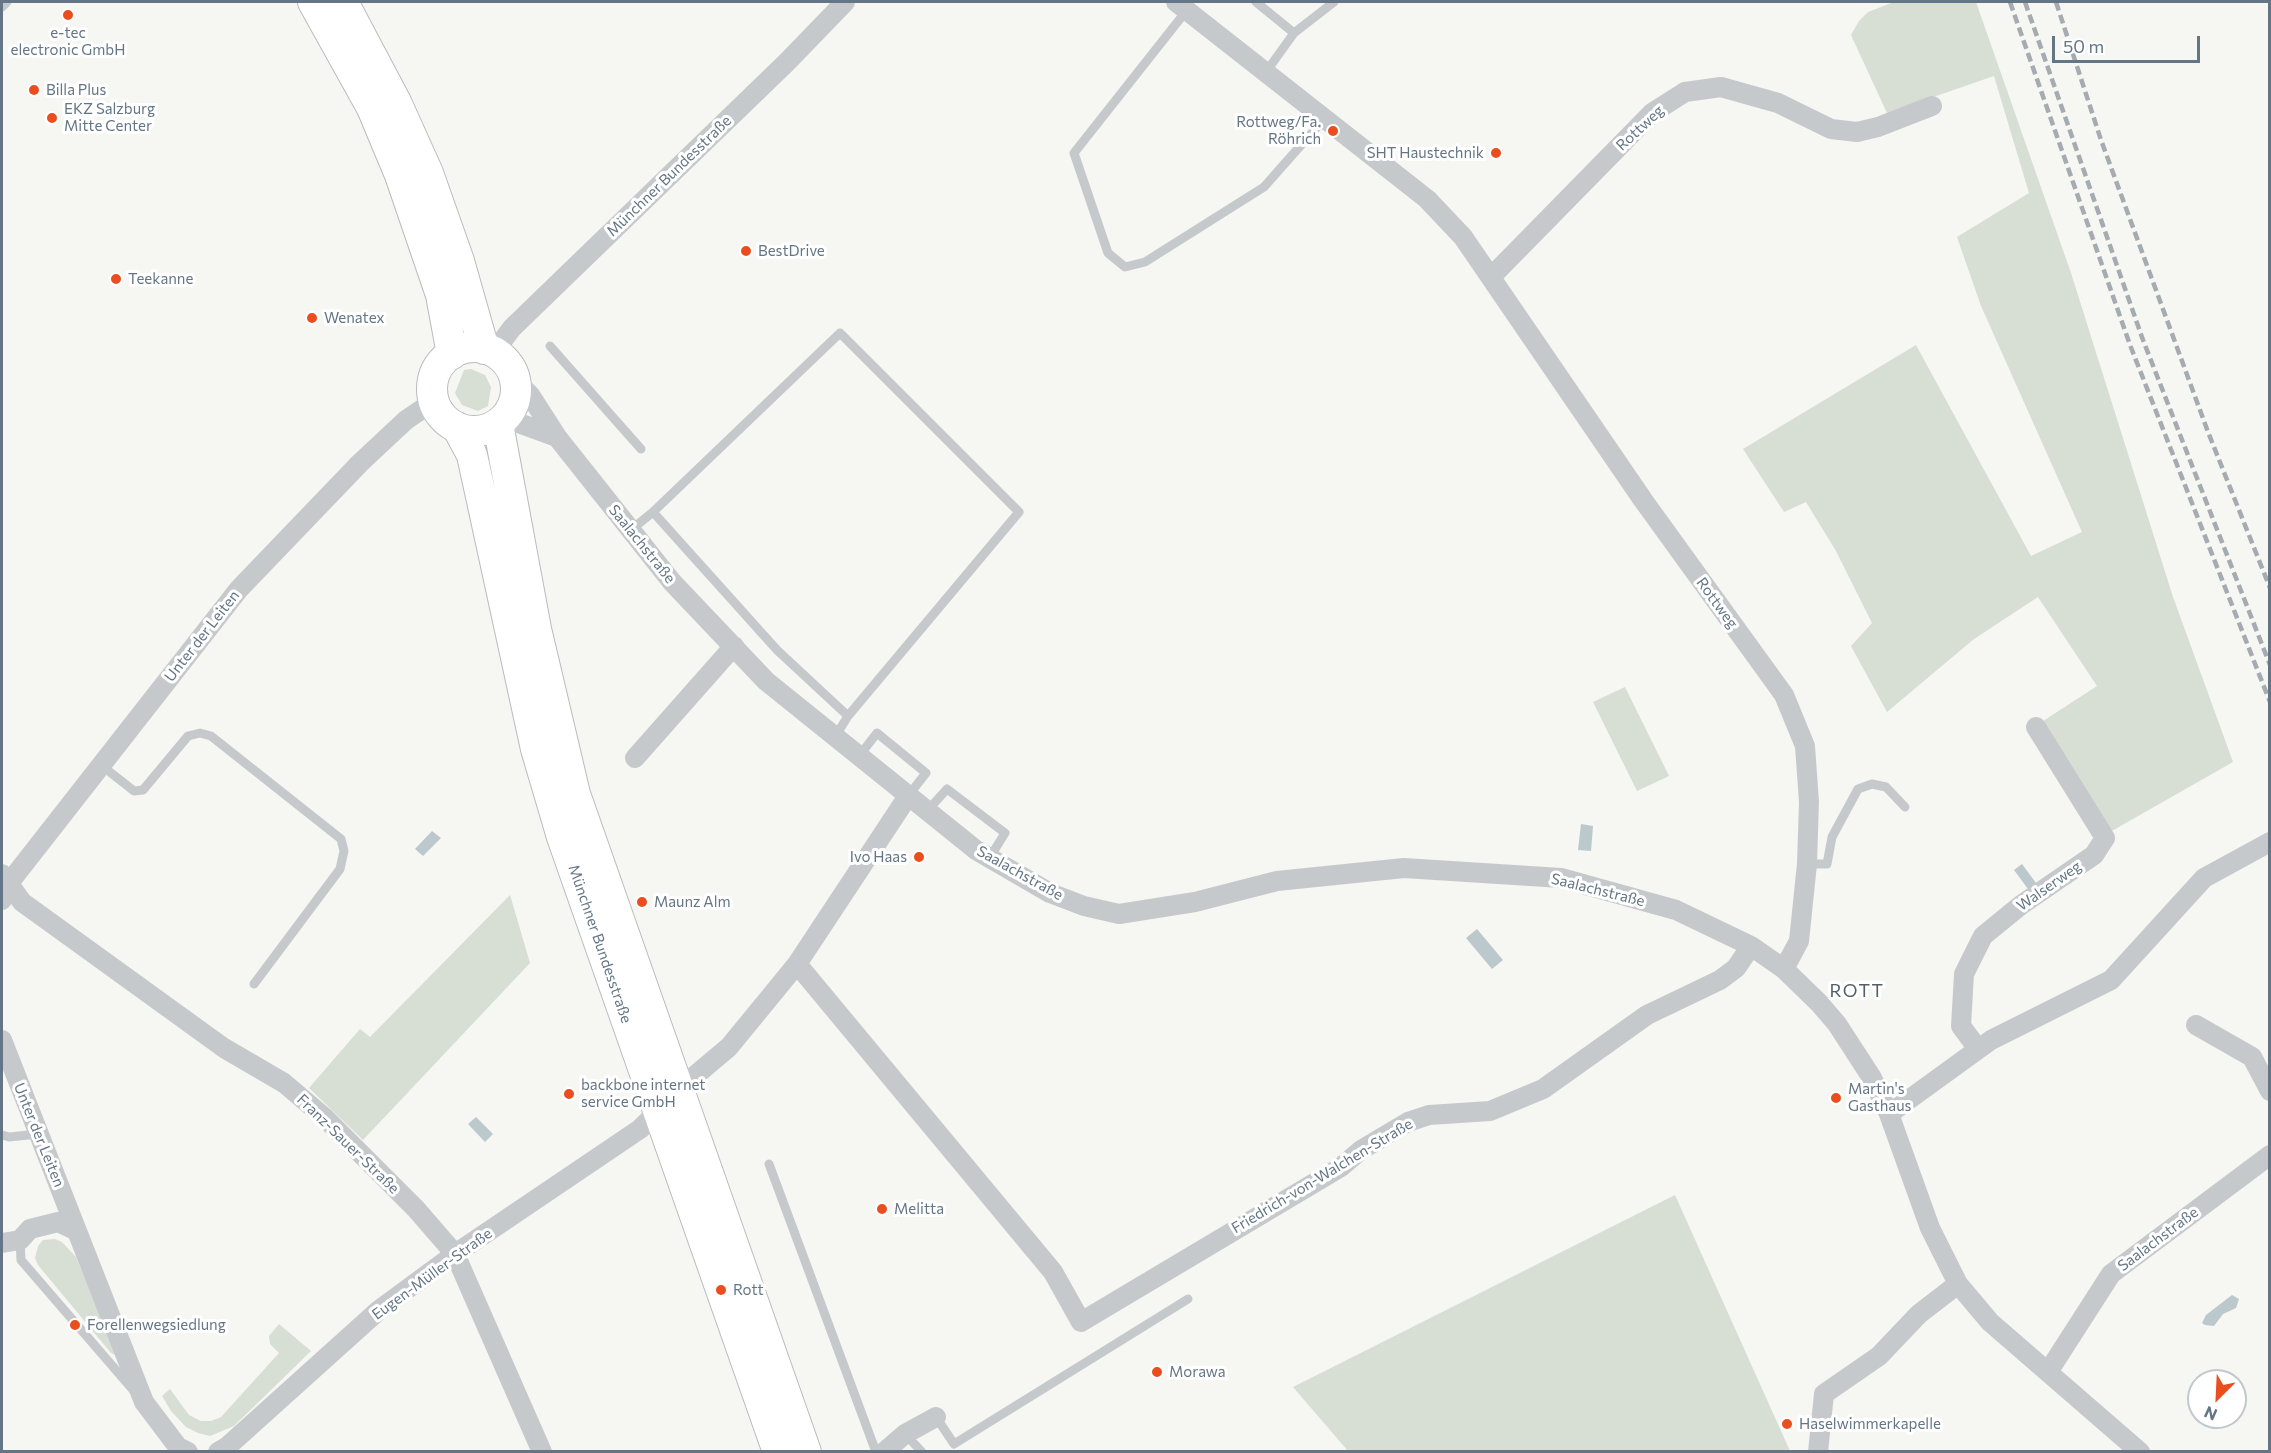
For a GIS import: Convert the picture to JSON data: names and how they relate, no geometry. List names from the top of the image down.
{
  "streets": {
    "main road": ["Münchner Bundesstraße"],
    "street": [
      "Rottweg",
      "Saalachstraße",
      "Unter der Leiten",
      "Walserweg",
      "Franz-Sauer-Straße",
      "Friedrich-von-Walchen-Straße",
      "Eugen-Müller-Straße"
    ]
  },
  "crossings": [
    ["Rottweg", "Saalachstraße"],
    ["Münchner Bundesstraße", "Saalachstraße"],
    ["Münchner Bundesstraße", "Unter der Leiten"],
    ["Münchner Bundesstraße", "Eugen-Müller-Straße"],
    ["Saalachstraße", "Unter der Leiten"],
    ["Saalachstraße", "Friedrich-von-Walchen-Straße"],
    ["Unter der Leiten", "Franz-Sauer-Straße"],
    ["Franz-Sauer-Straße", "Eugen-Müller-Straße"]
  ],
  "districts": ["ROTT"],
  "places": [
    "e-tec electronic GmbH",
    "Billa Plus",
    "EKZ Salzburg Mitte Center",
    "Rottweg/Fa. Röhrich",
    "SHT Haustechnik",
    "BestDrive",
    "Teekanne",
    "Wenatex",
    "Ivo Haas",
    "Maunz Alm",
    "backbone internet service GmbH",
    "Martin's Gasthaus",
    "Melitta",
    "Rott",
    "Forellenwegsiedlung",
    "Morawa",
    "Haselwimmerkapelle"
  ],
  "scale_bar": "50 m",
  "north": "bottom left"
}
